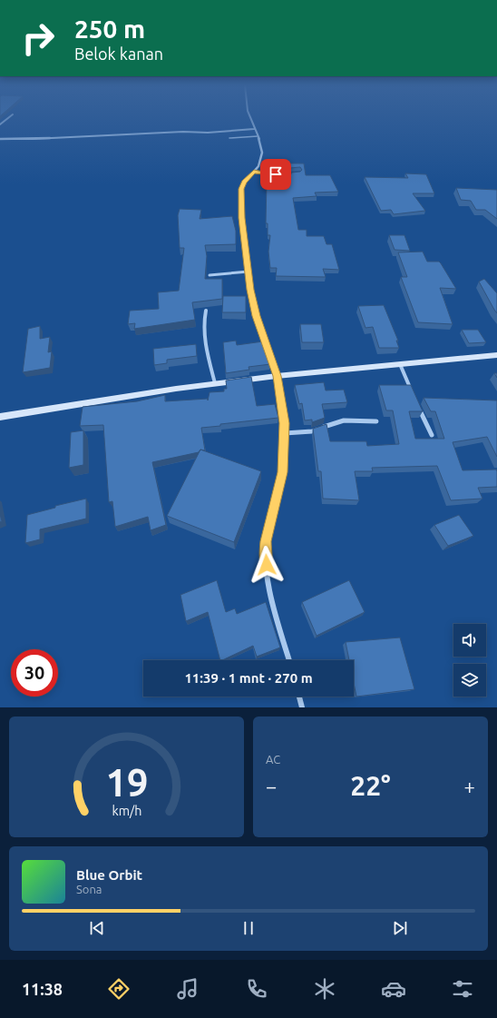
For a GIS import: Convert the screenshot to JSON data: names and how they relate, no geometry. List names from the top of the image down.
{
  "page": {
    "turn": ["250 m", "Belok kanan"],
    "limit": "30",
    "trip": "11:39 · 1 mnt · 270 m",
    "tile": "AC",
    "heat": ["−", "22°", "+"],
    "song": ["Blue Orbit", "Sona"],
    "tabs": "11:38",
    "gauge": ["19", "km/h"]
  }
}
